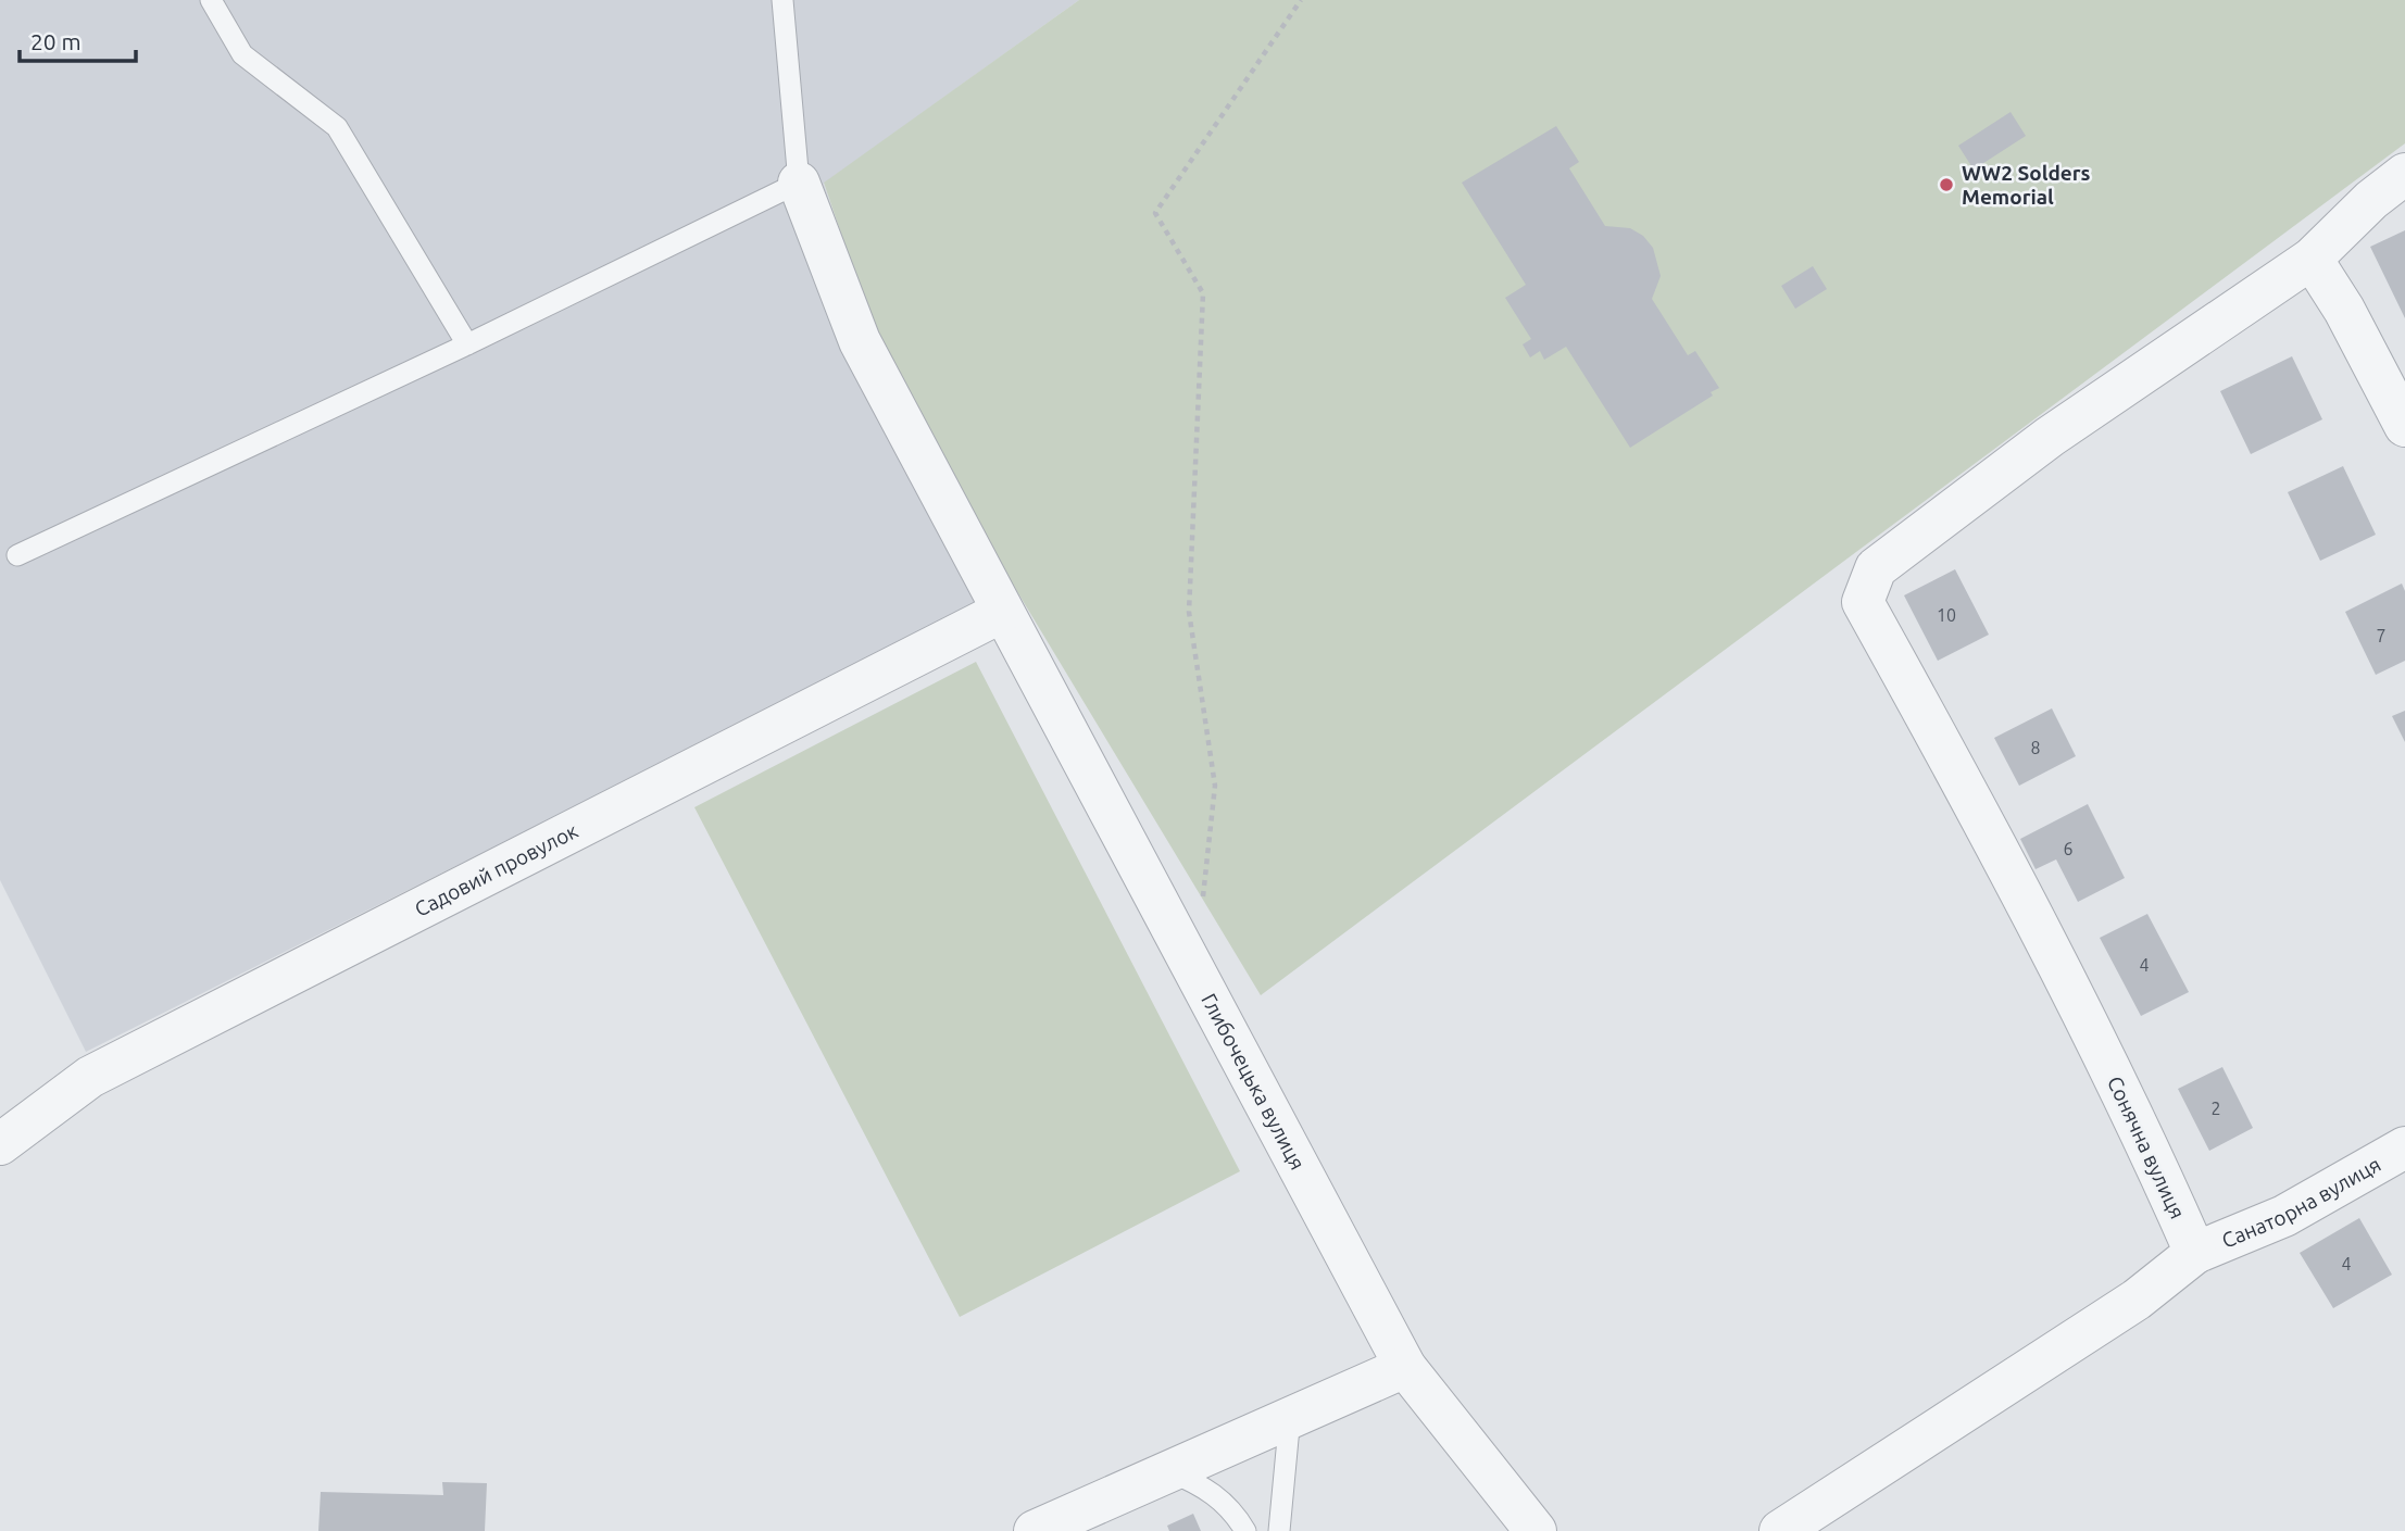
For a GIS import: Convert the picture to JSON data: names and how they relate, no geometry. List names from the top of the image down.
{
  "streets": {
    "street": [
      "Садовий провулок",
      "Глибочецька вулиця",
      "Сонячна вулиця",
      "Санаторна вулиця"
    ]
  },
  "crossings": [
    ["Садовий провулок", "Глибочецька вулиця"],
    ["Сонячна вулиця", "Санаторна вулиця"]
  ],
  "places": ["WW2 Solders Memorial"],
  "house_numbers": [
    "10",
    "7",
    "8",
    "6",
    "4",
    "2",
    "4"
  ],
  "scale_bar": "20 m"
}
